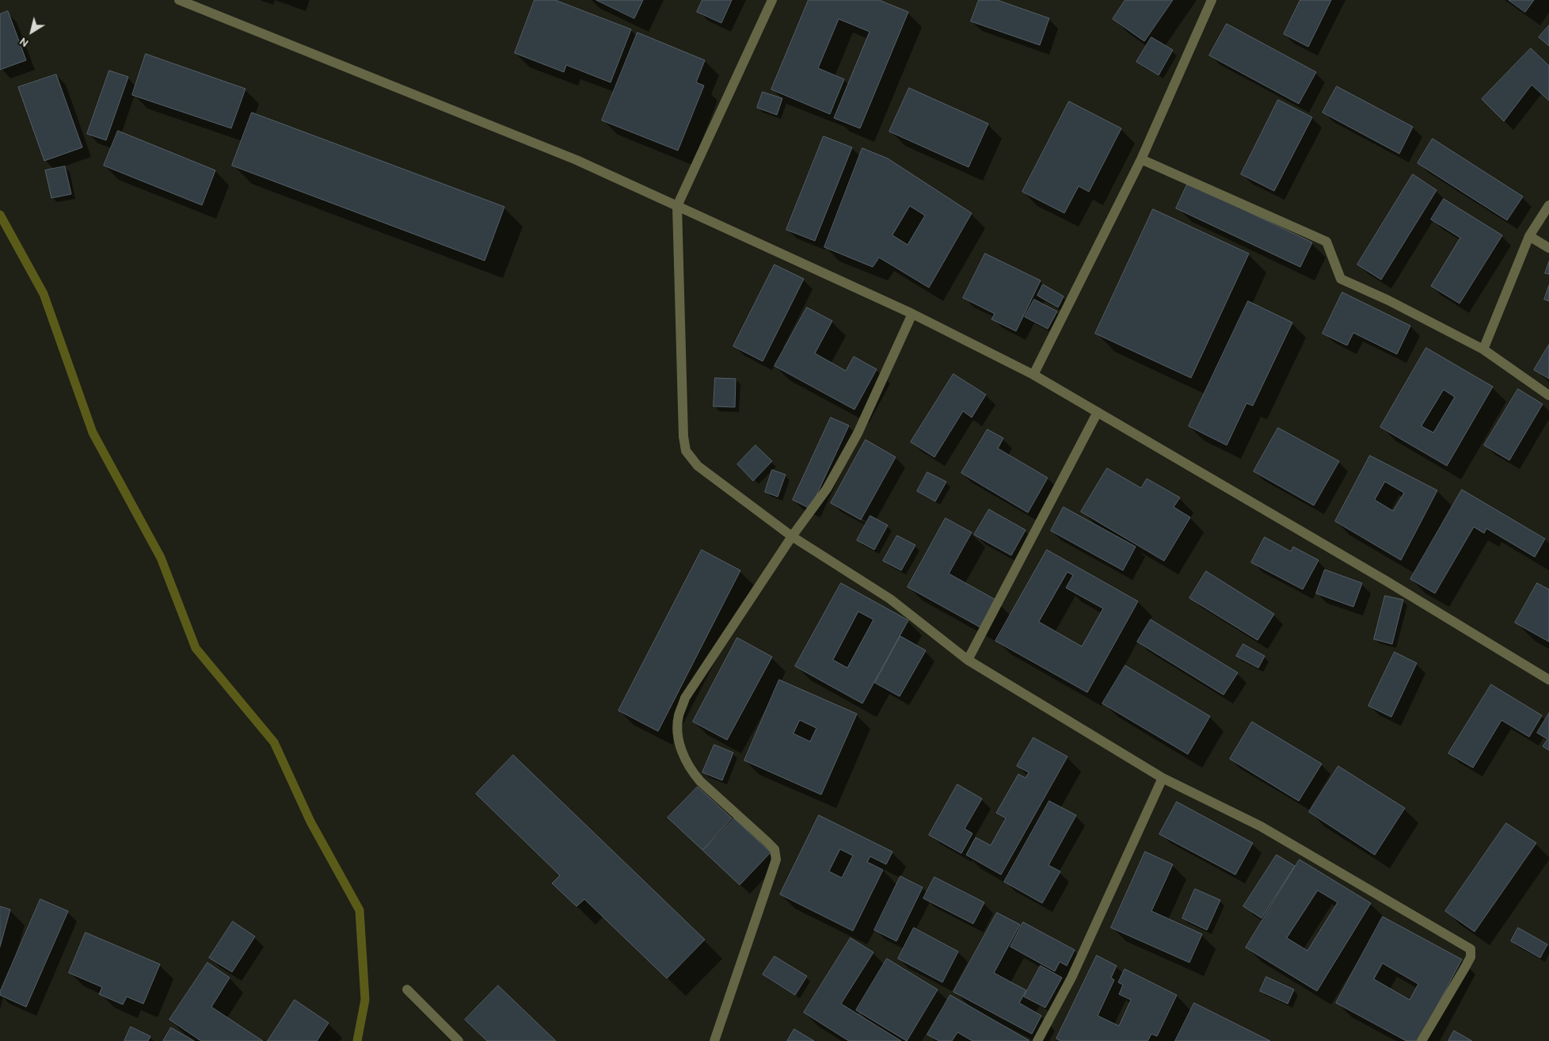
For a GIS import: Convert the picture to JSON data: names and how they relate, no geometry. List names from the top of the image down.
{
  "north": "bottom left"
}
